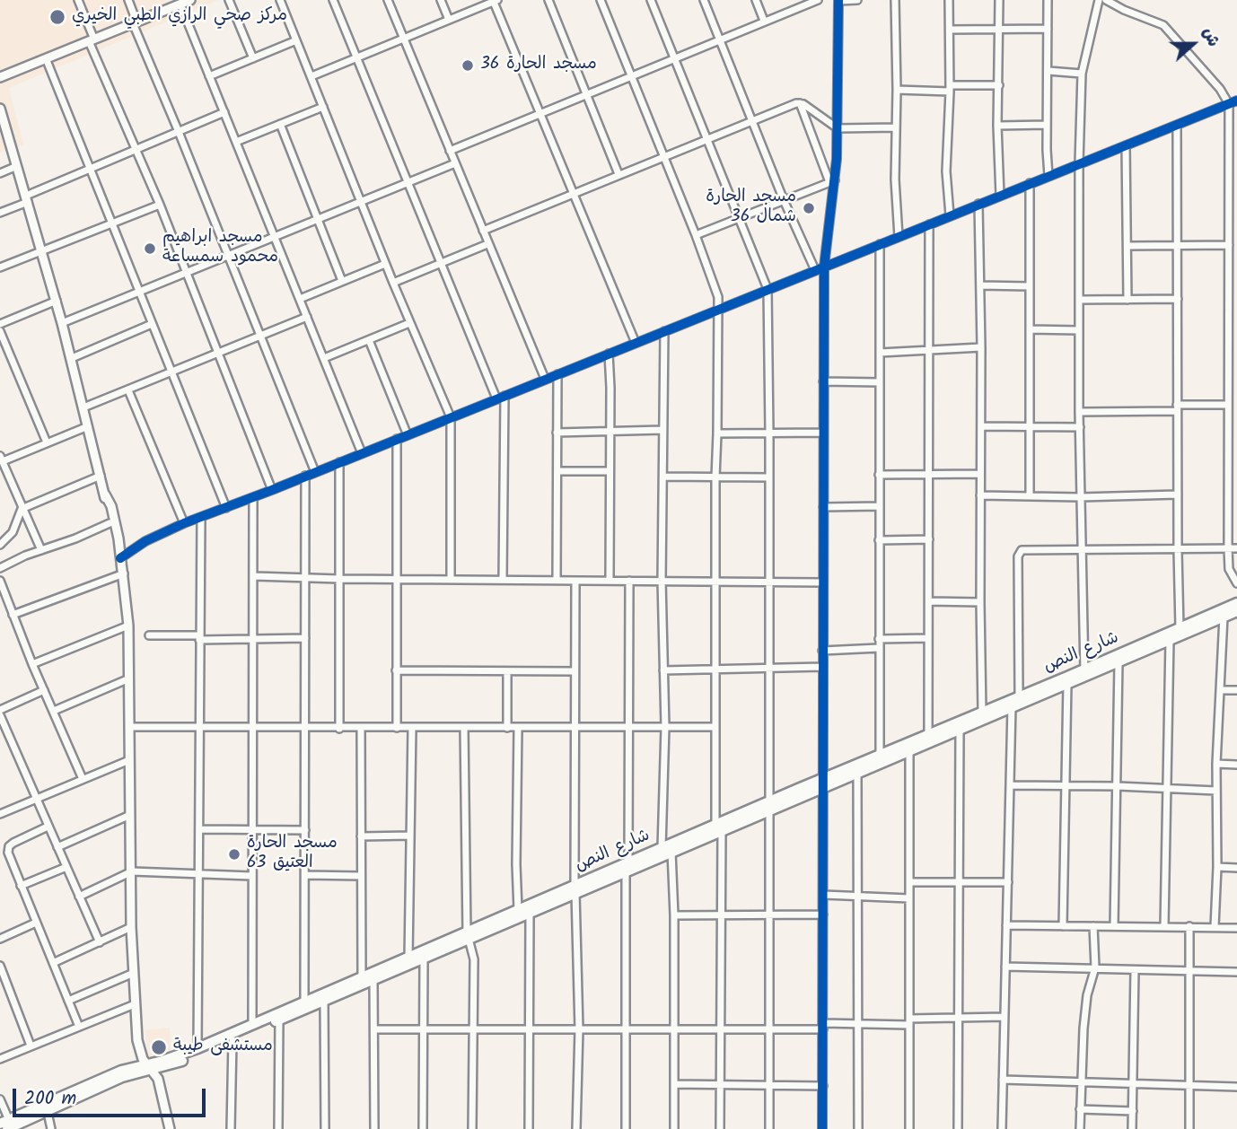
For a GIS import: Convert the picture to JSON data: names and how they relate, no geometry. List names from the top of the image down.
{
  "streets": {
    "main road": ["شارع النص"]
  },
  "places": [
    "مركز صحي الرازي الطبي الخيري",
    "مسجد الحارة 36",
    "مسجد الحارة 36 شمال",
    "مسجد ابراهيم محمود سمساعة",
    "مسجد الحارة 63 العتيق",
    "مستشفى طيبة"
  ],
  "scale_bar": "200 m",
  "north": "right"
}
